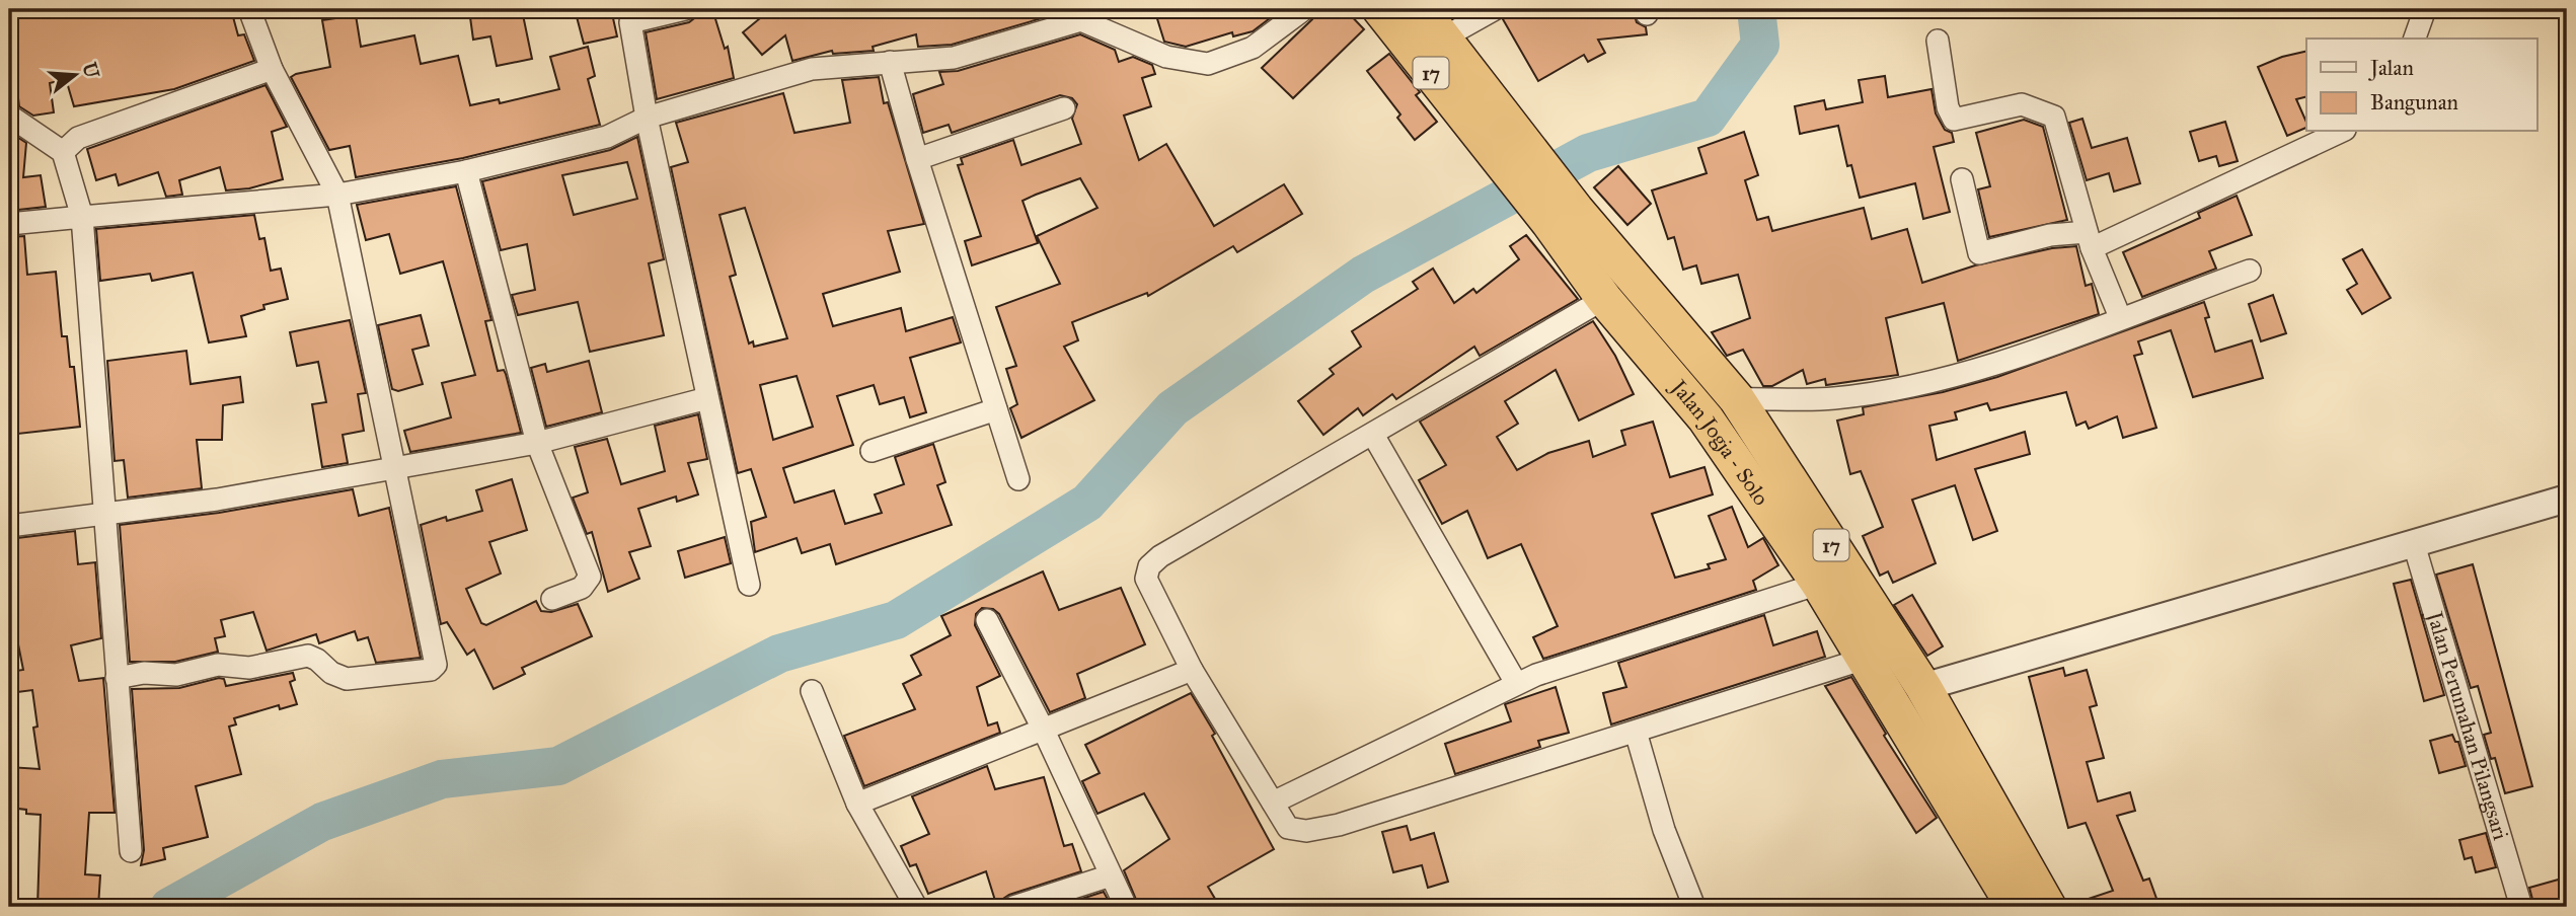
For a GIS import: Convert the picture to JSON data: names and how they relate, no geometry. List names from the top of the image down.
{
  "streets": {
    "highway": ["17", "Jalan Jogja - Solo"],
    "street": ["Jalan Perumahan Pilangsari"]
  },
  "legend": ["Jalan", "Bangunan"],
  "north": "right"
}
